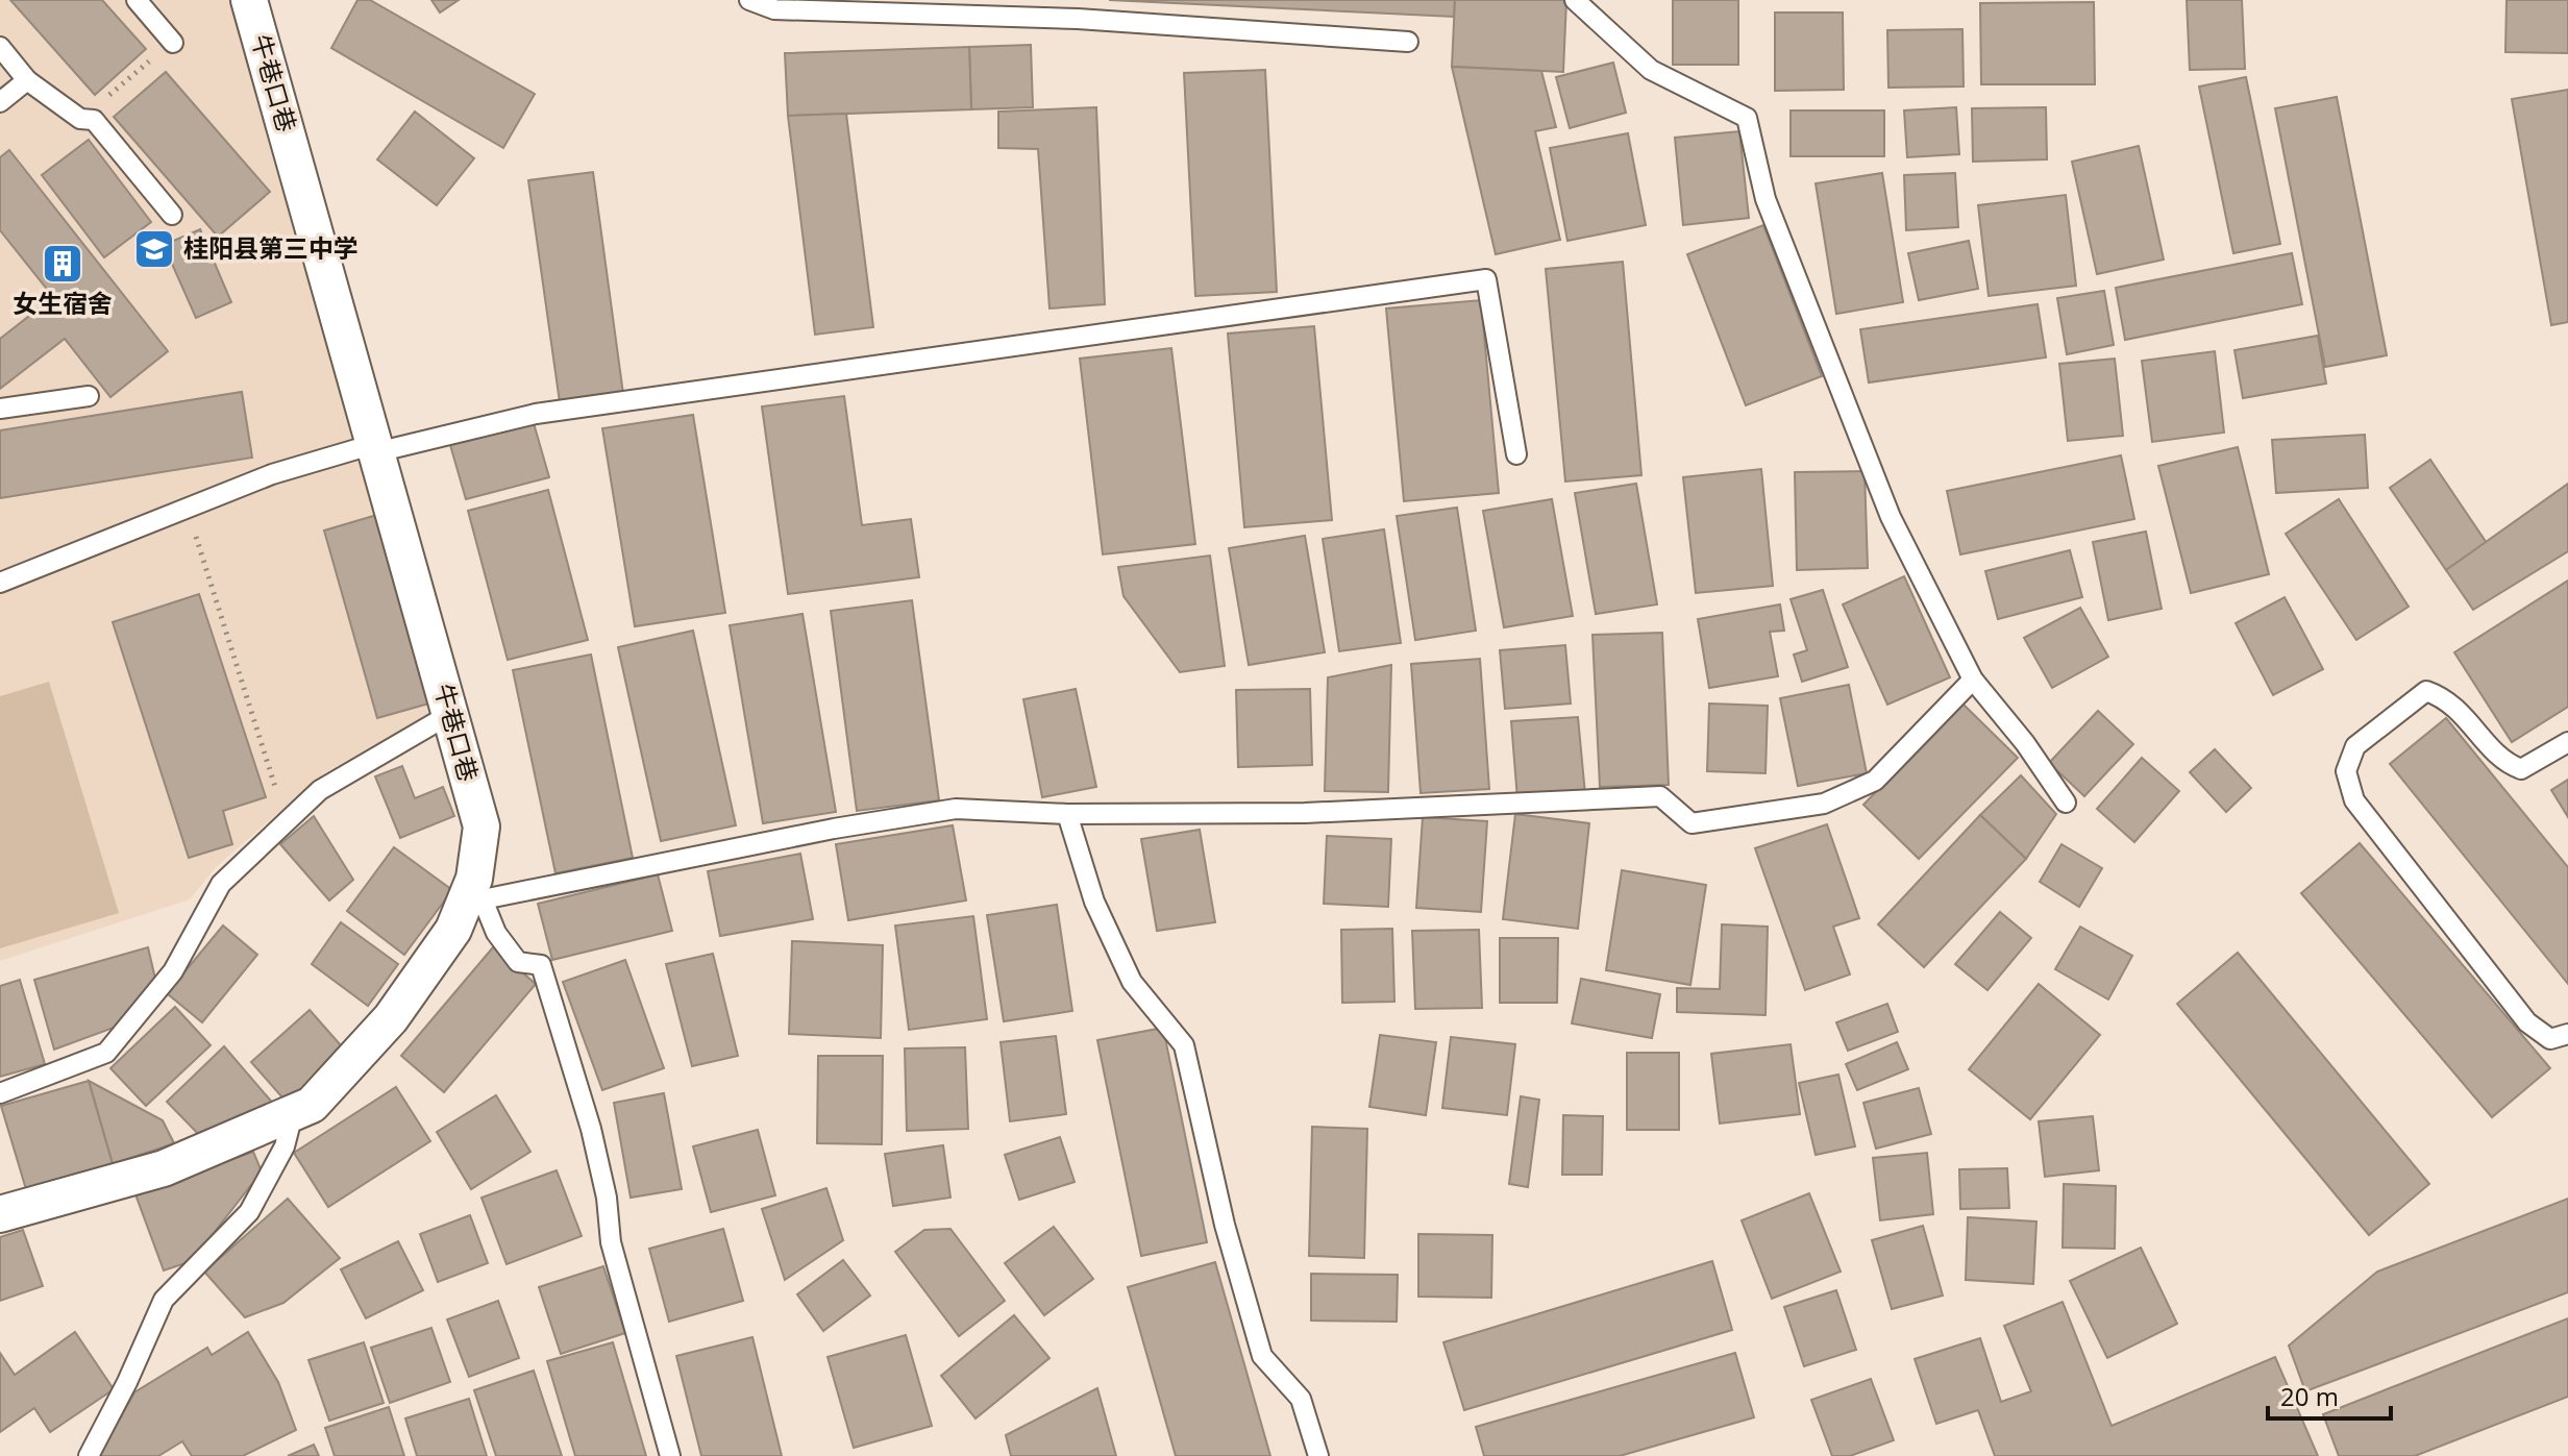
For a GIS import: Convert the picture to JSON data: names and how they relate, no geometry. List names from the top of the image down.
{
  "streets": {
    "street": ["牛巷口巷"]
  },
  "places": {
    "school or university": ["桂阳县第三中学"],
    "building": ["女生宿舍"]
  },
  "scale_bar": "20 m"
}
